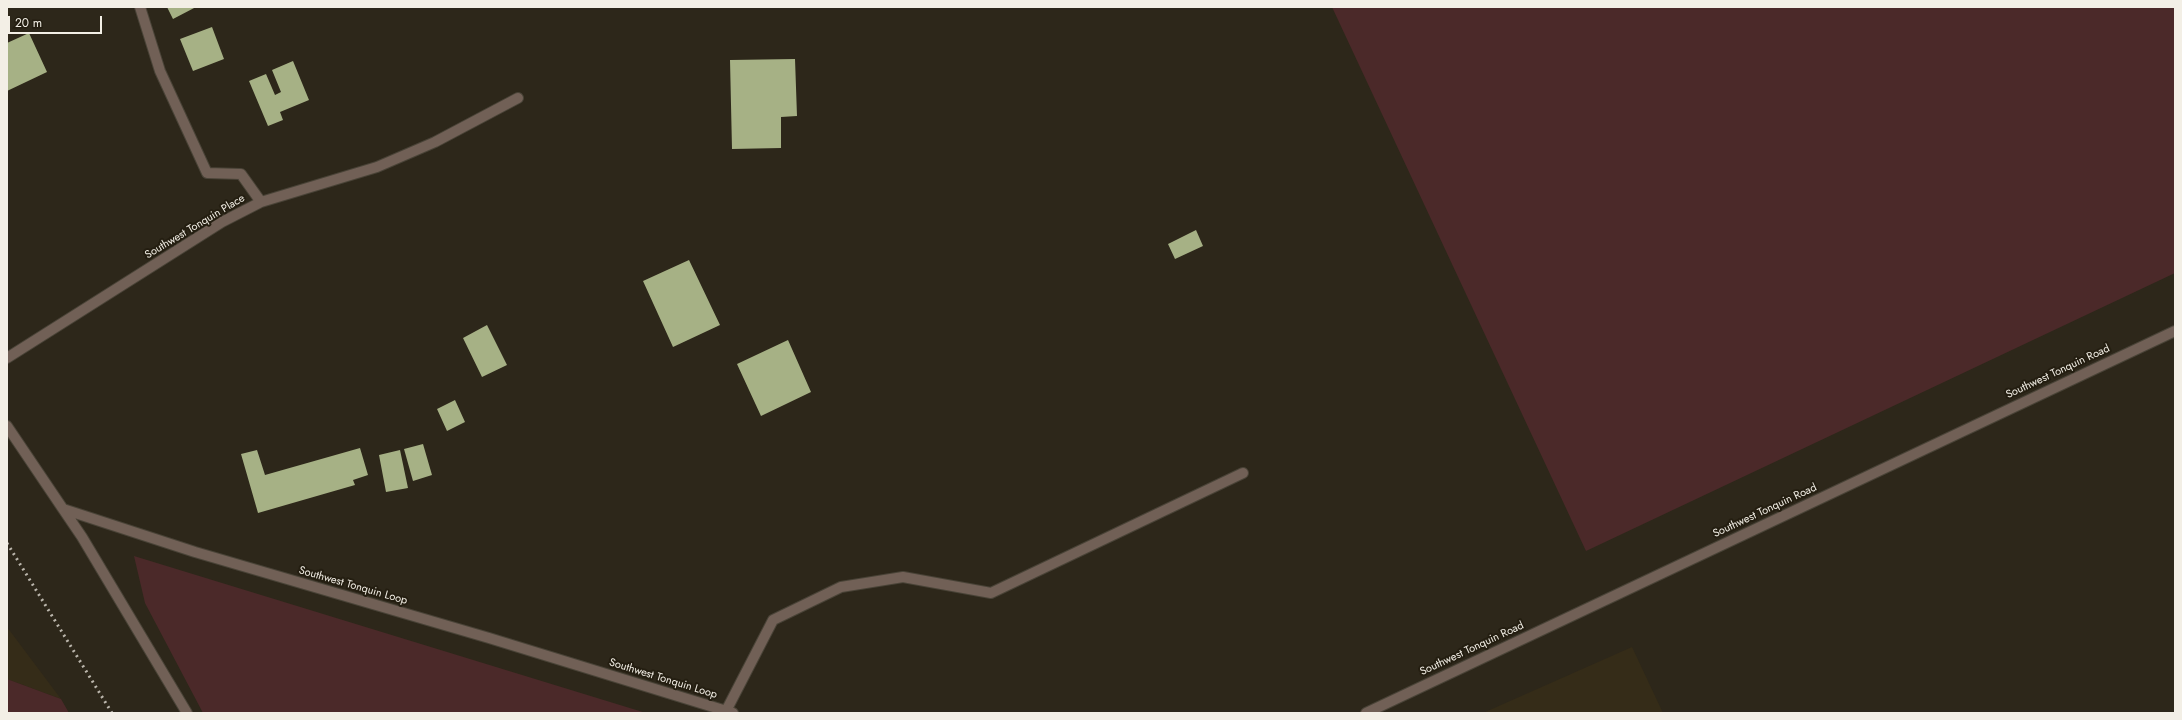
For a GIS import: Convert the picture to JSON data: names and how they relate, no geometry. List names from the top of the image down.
{
  "streets": {
    "street": ["Southwest Tonquin Place", "Southwest Tonquin Road", "Southwest Tonquin Loop"]
  },
  "scale_bar": "20 m"
}
